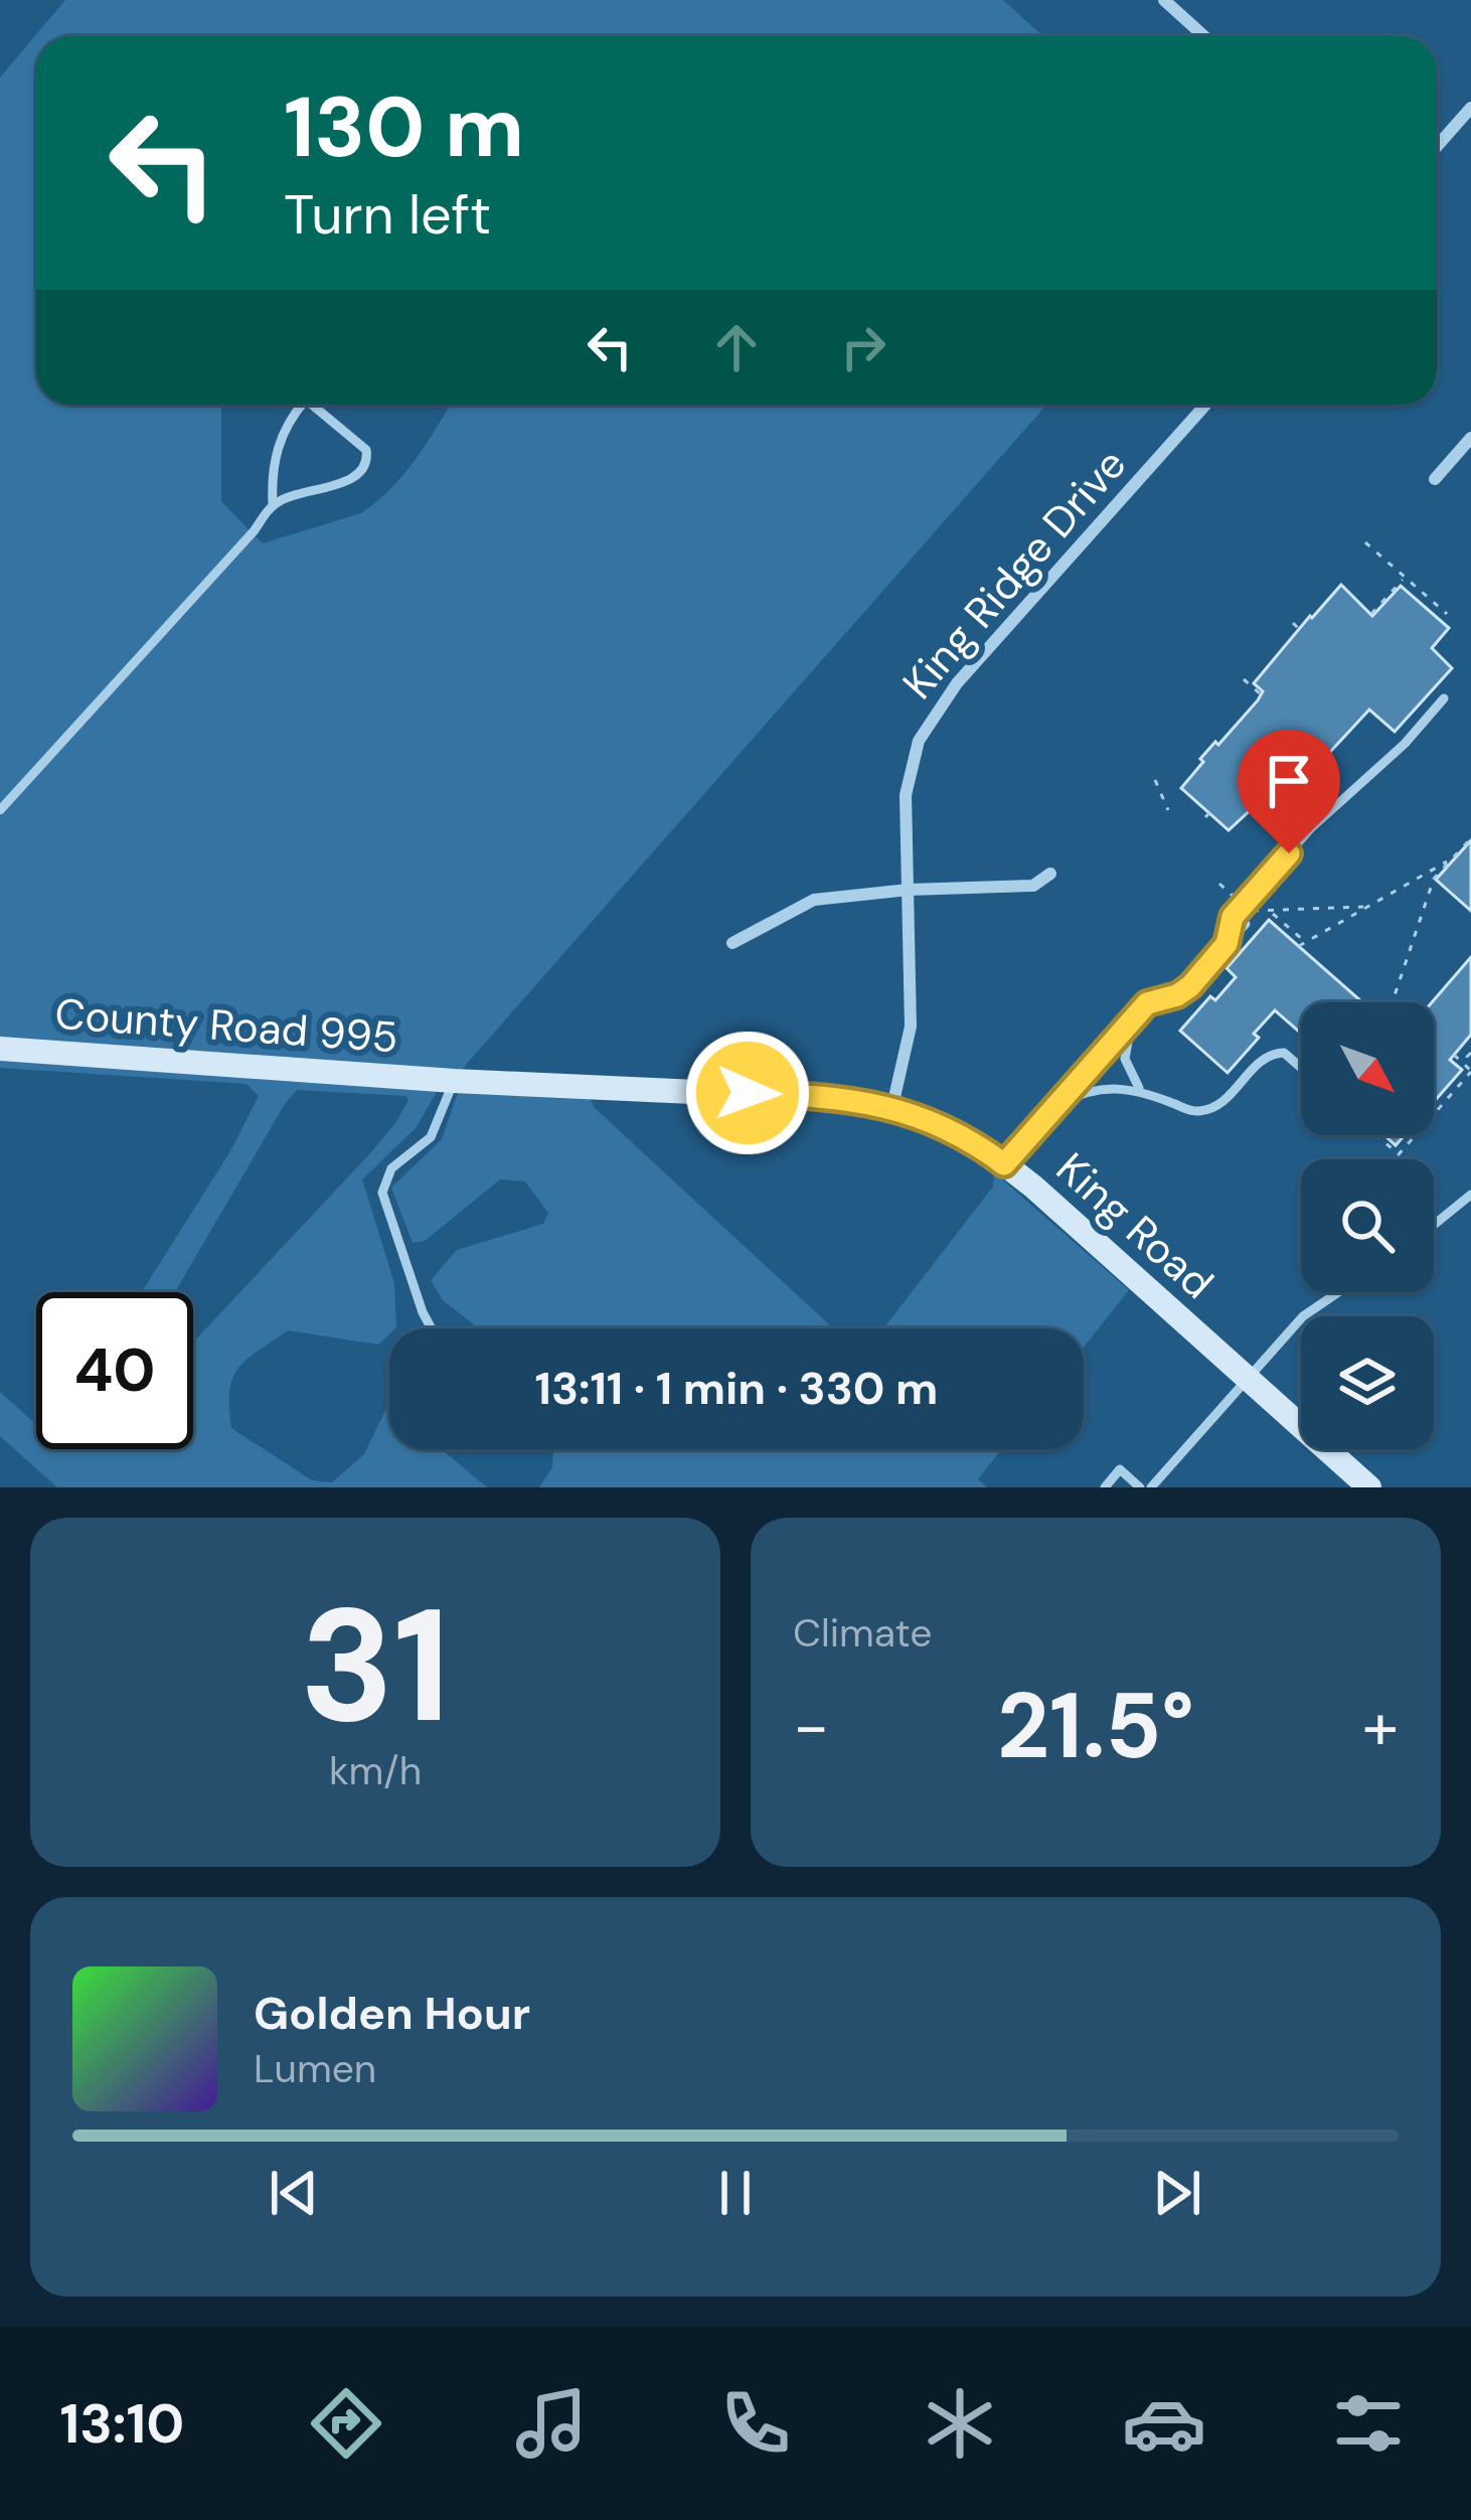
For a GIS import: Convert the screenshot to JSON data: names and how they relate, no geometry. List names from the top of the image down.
{
  "streets": {
    "street": ["King Ridge Drive", "County Road 995", "King Road"]
  },
  "crossings": [
    ["King Ridge Drive", "King Road"],
    ["County Road 995", "King Road"]
  ],
  "north": "bottom right",
  "page": {
    "turn": ["130 m", "Turn left"],
    "limit": "40",
    "trip": "13:11 · 1 min · 330 m",
    "tile": [
      ["31", "km/h"],
      "Climate"
    ],
    "heat": ["−", "21.5°", "+"],
    "song": ["Golden Hour", "Lumen"],
    "tabs": "13:10"
  }
}
